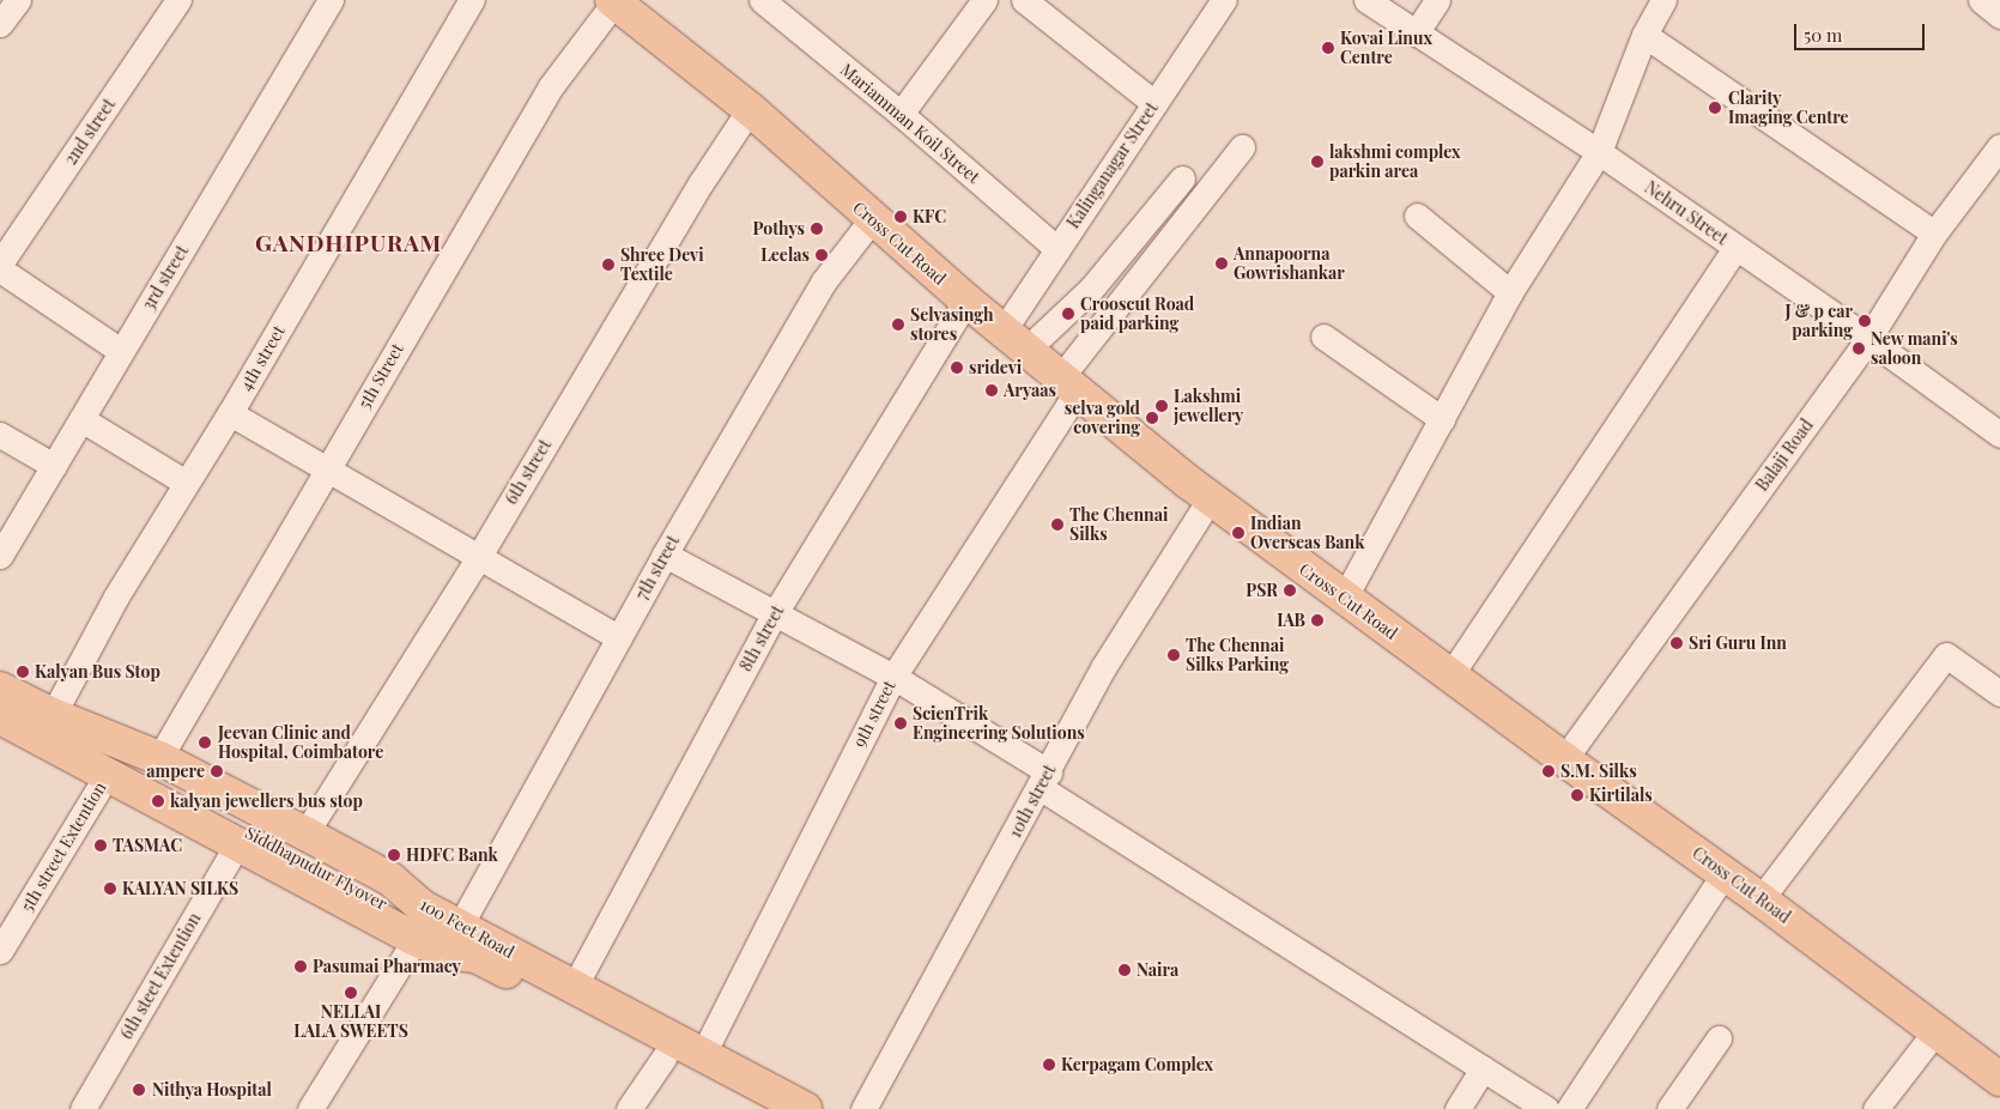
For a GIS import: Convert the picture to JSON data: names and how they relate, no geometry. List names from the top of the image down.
{
  "streets": {
    "main road": ["Cross Cut Road", "Siddhapudur Flyover", "100 Feet Road"],
    "street": [
      "Mariamman Koil Street",
      "2nd street",
      "Kalinganagar Street",
      "Nehru Street",
      "3rd street",
      "4th street",
      "5th Street",
      "Balaji Road",
      "6th street",
      "7th street",
      "8th street",
      "9th street",
      "10th street",
      "5th street Extention",
      "6th steet Extention"
    ]
  },
  "crossings": [
    ["Mariamman Koil Street", "Kalinganagar Street"],
    ["Kalinganagar Street", "Cross Cut Road"],
    ["Nehru Street", "Balaji Road"],
    ["Cross Cut Road", "5th Street"],
    ["Cross Cut Road", "Balaji Road"],
    ["Cross Cut Road", "6th street"],
    ["Cross Cut Road", "7th street"],
    ["Cross Cut Road", "8th street"],
    ["Cross Cut Road", "9th street"],
    ["Cross Cut Road", "10th street"],
    ["4th street", "100 Feet Road"],
    ["5th Street", "Siddhapudur Flyover"],
    ["5th Street", "100 Feet Road"],
    ["6th street", "100 Feet Road"],
    ["7th street", "100 Feet Road"],
    ["8th street", "100 Feet Road"],
    ["9th street", "100 Feet Road"],
    ["5th street Extention", "100 Feet Road"],
    ["Siddhapudur Flyover", "100 Feet Road"],
    ["100 Feet Road", "6th steet Extention"]
  ],
  "districts": ["GANDHIPURAM"],
  "places": [
    "Kovai Linux Centre",
    "Clarity Imaging Centre",
    "lakshmi complex parkin area",
    "KFC",
    "Pothys",
    "Leelas",
    "Annapoorna Gowrishankar",
    "Shree Devi Textile",
    "Crooscut Road paid parking",
    "J & p car parking",
    "Selvasingh stores",
    "New mani's saloon",
    "sridevi",
    "Aryaas",
    "Lakshmi jewellery",
    "selva gold covering",
    "The Chennai Silks",
    "Indian Overseas Bank",
    "PSR",
    "IAB",
    "Sri Guru Inn",
    "The Chennai Silks Parking",
    "Kalyan Bus Stop",
    "ScienTrik Engineering Solutions",
    "Jeevan Clinic and Hospital, Coimbatore",
    "ampere",
    "S.M. Silks",
    "Kirtilals",
    "kalyan jewellers bus stop",
    "TASMAC",
    "HDFC Bank",
    "KALYAN SILKS",
    "Pasumai Pharmacy",
    "Naira",
    "NELLAI LALA SWEETS",
    "Kerpagam Complex",
    "Nithya Hospital"
  ],
  "scale_bar": "50 m"
}
